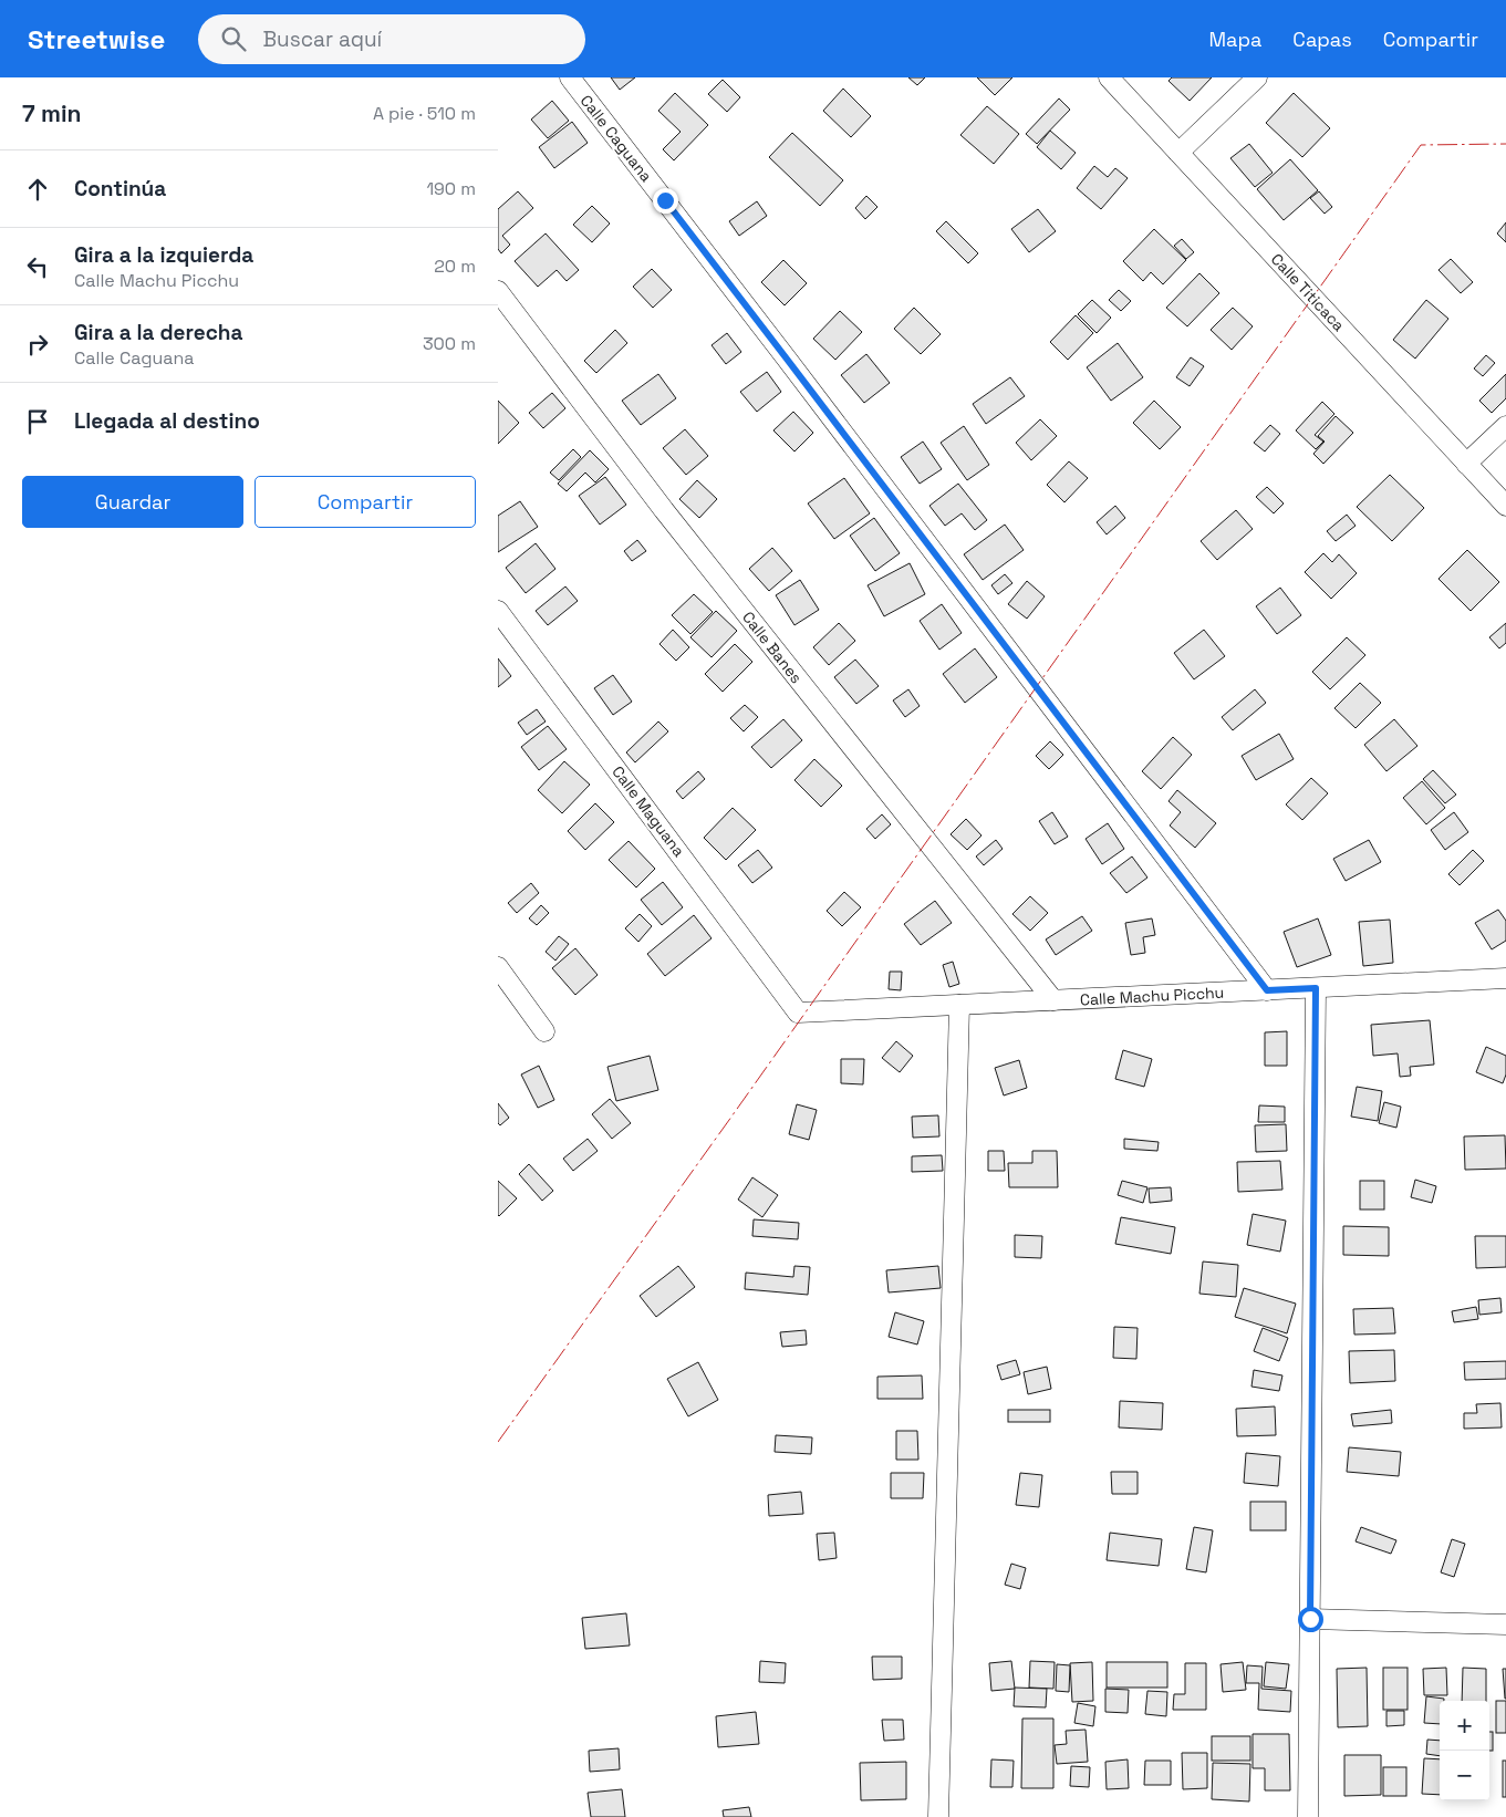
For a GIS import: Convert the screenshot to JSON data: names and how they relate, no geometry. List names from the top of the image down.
{
  "streets": {
    "street": [
      "Calle Caguana",
      "Calle Titicaca",
      "Calle Banes",
      "Calle Maguana",
      "Calle Machu Picchu"
    ]
  },
  "crossings": [
    ["Calle Caguana", "Calle Machu Picchu"],
    ["Calle Banes", "Calle Machu Picchu"],
    ["Calle Maguana", "Calle Machu Picchu"]
  ],
  "page": {
    "header": "Streetwise",
    "search": "Buscar aquí",
    "nav": ["Mapa", "Capas", "Compartir"],
    "heading": ["7 min", "A pie · 510 m"],
    "list": [
      ["Continúa", "190 m"],
      ["Gira a la izquierda", "Calle Machu Picchu", "20 m"],
      ["Gira a la derecha", "Calle Caguana", "300 m"],
      "Llegada al destino"
    ],
    "buttons": ["Guardar", "Compartir"],
    "map_buttons": ["+", "−"]
  }
}
